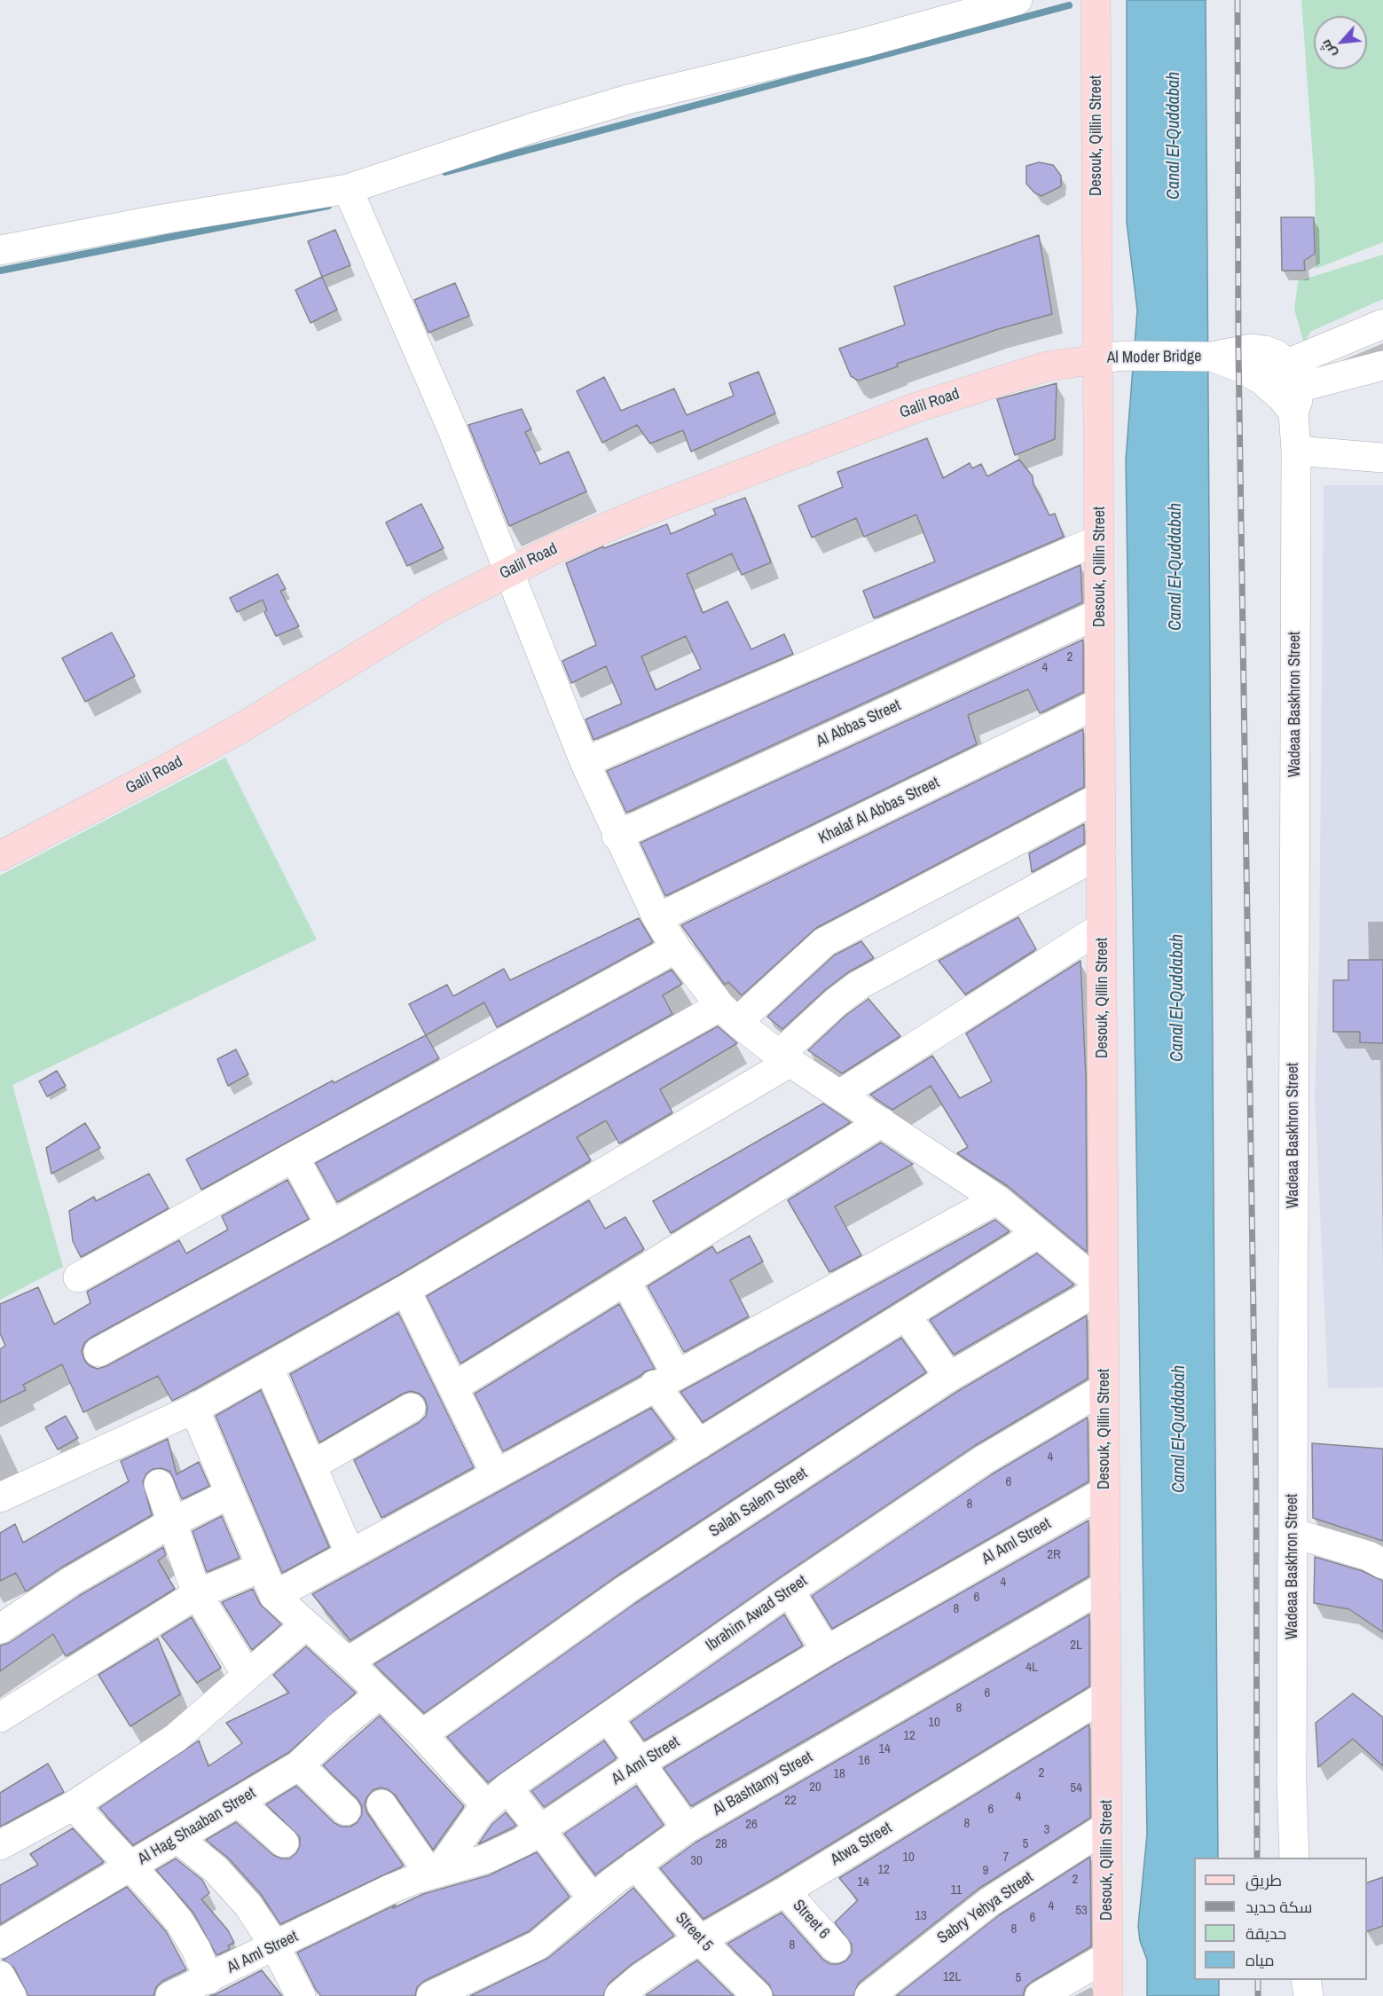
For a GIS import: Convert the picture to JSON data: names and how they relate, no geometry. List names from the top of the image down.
{
  "streets": {
    "main road": ["Desouk, Qillin Street", "Galil Road"],
    "street": [
      "Al Moder Bridge",
      "Wadeaa Baskhron Street",
      "Al Abbas Street",
      "Khalaf Al Abbas Street",
      "Salah Salem Street",
      "Al Aml Street",
      "Ibrahim Awad Street",
      "Al Bashtamy Street",
      "Al Hag Shaaban Street",
      "Atwa Street",
      "Sabry Yehya Street",
      "Street 6",
      "Street 5"
    ]
  },
  "crossings": [
    ["Desouk, Qillin Street", "Al Moder Bridge"],
    ["Desouk, Qillin Street", "Galil Road"],
    ["Desouk, Qillin Street", "Al Abbas Street"],
    ["Desouk, Qillin Street", "Khalaf Al Abbas Street"],
    ["Desouk, Qillin Street", "Salah Salem Street"],
    ["Desouk, Qillin Street", "Al Aml Street"],
    ["Desouk, Qillin Street", "Ibrahim Awad Street"],
    ["Desouk, Qillin Street", "Al Bashtamy Street"],
    ["Desouk, Qillin Street", "Atwa Street"],
    ["Desouk, Qillin Street", "Sabry Yehya Street"],
    ["Al Moder Bridge", "Galil Road"],
    ["Al Aml Street", "Ibrahim Awad Street"],
    ["Al Bashtamy Street", "Street 5"],
    ["Atwa Street", "Street 6"],
    ["Atwa Street", "Street 5"]
  ],
  "water": ["Canal El-Quddabah"],
  "house_numbers": [
    "2",
    "4",
    "4",
    "6",
    "8",
    "2R",
    "4",
    "6",
    "8",
    "2L",
    "4L",
    "6",
    "8",
    "10",
    "12",
    "14",
    "16",
    "2",
    "18",
    "20",
    "54",
    "4",
    "22",
    "6",
    "8",
    "26",
    "3",
    "28",
    "5",
    "10",
    "7",
    "30",
    "12",
    "9",
    "2",
    "14",
    "11",
    "4",
    "53",
    "13",
    "6",
    "8",
    "8",
    "12L",
    "5"
  ],
  "legend": [
    "طريق",
    "سكة حديد",
    "حديقة",
    "مياه"
  ],
  "north": "bottom left"
}
